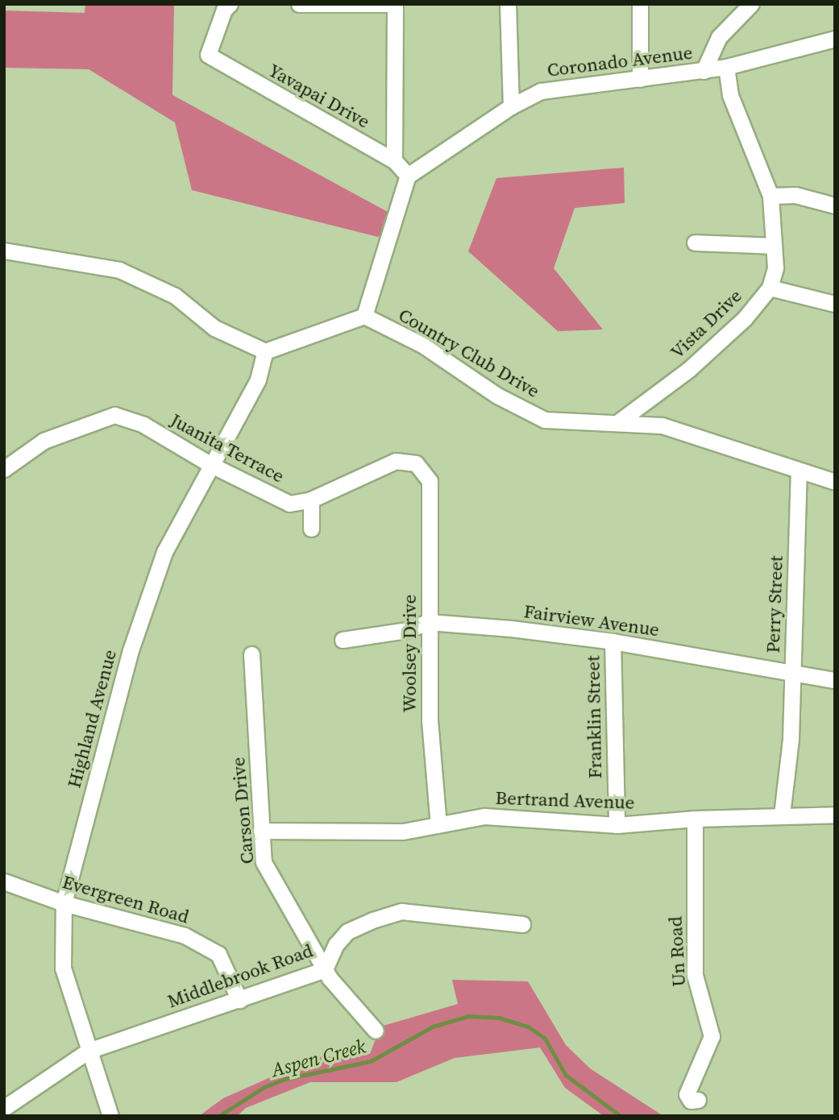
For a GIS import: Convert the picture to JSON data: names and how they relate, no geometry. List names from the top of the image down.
{
  "streets": {
    "street": [
      "Coronado Avenue",
      "Yavapai Drive",
      "Vista Drive",
      "Country Club Drive",
      "Juanita Terrace",
      "Perry Street",
      "Fairview Avenue",
      "Woolsey Drive",
      "Franklin Street",
      "Highland Avenue",
      "Bertrand Avenue",
      "Carson Drive",
      "Evergreen Road",
      "Un Road",
      "Middlebrook Road"
    ]
  },
  "crossings": [
    ["Coronado Avenue", "Yavapai Drive"],
    ["Coronado Avenue", "Vista Drive"],
    ["Vista Drive", "Country Club Drive"],
    ["Country Club Drive", "Perry Street"],
    ["Juanita Terrace", "Woolsey Drive"],
    ["Juanita Terrace", "Highland Avenue"],
    ["Perry Street", "Fairview Avenue"],
    ["Perry Street", "Bertrand Avenue"],
    ["Fairview Avenue", "Woolsey Drive"],
    ["Fairview Avenue", "Franklin Street"],
    ["Woolsey Drive", "Bertrand Avenue"],
    ["Franklin Street", "Bertrand Avenue"],
    ["Highland Avenue", "Evergreen Road"],
    ["Highland Avenue", "Middlebrook Road"],
    ["Bertrand Avenue", "Carson Drive"],
    ["Bertrand Avenue", "Un Road"],
    ["Carson Drive", "Middlebrook Road"],
    ["Evergreen Road", "Middlebrook Road"]
  ],
  "water": ["Aspen Creek"]
}
